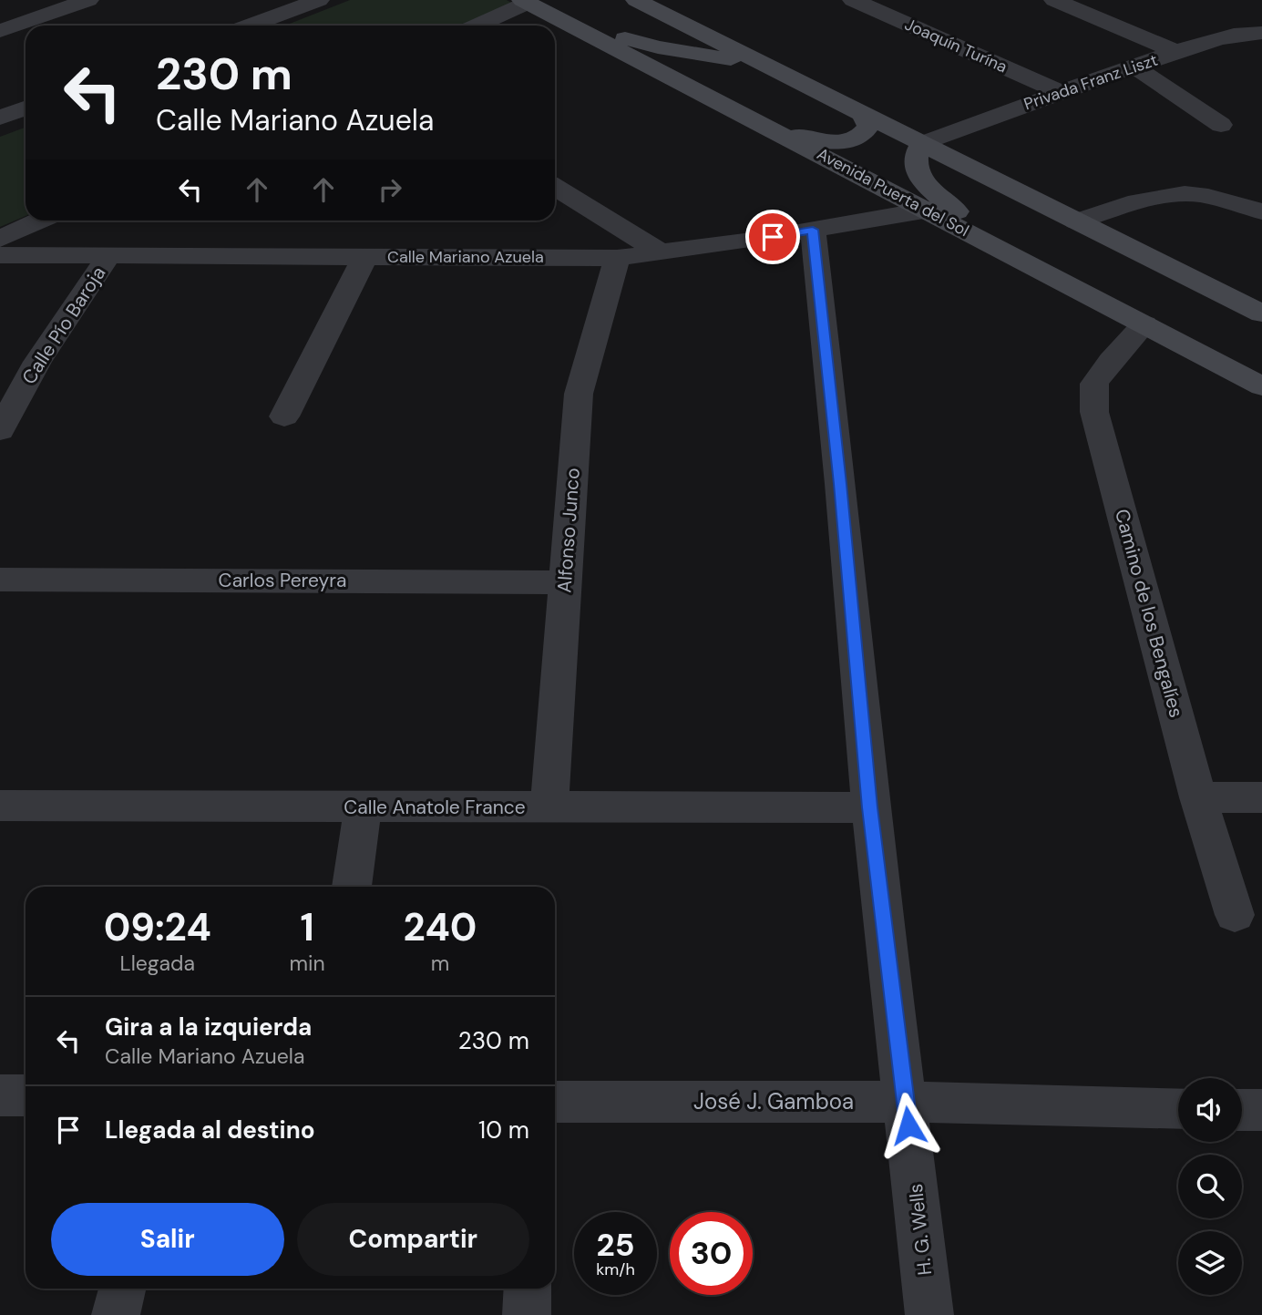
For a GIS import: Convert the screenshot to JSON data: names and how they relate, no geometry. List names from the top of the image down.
{
  "streets": {
    "main road": ["Avenida Puerta del Sol"],
    "street": [
      "Joaquín Turína",
      "Privada Franz Liszt",
      "Calle Mariano Azuela",
      "Calle Pío Baroja",
      "Alfonso Junco",
      "Carlos Pereyra",
      "Camino de los Bengalíes",
      "Calle Anatole France",
      "José J. Gamboa",
      "H. G. Wells"
    ]
  },
  "crossings": [
    ["Joaquín Turína", "Privada Franz Liszt"],
    ["Avenida Puerta del Sol", "Calle Mariano Azuela"],
    ["Avenida Puerta del Sol", "Camino de los Bengalíes"],
    ["Calle Mariano Azuela", "Calle Pío Baroja"],
    ["Calle Mariano Azuela", "Alfonso Junco"],
    ["Calle Mariano Azuela", "H. G. Wells"],
    ["Alfonso Junco", "Carlos Pereyra"],
    ["Alfonso Junco", "Calle Anatole France"],
    ["Calle Anatole France", "H. G. Wells"],
    ["José J. Gamboa", "H. G. Wells"]
  ],
  "page": {
    "turn": ["230 m", "Calle Mariano Azuela"],
    "eta": [
      "09:24",
      "Llegada",
      "1",
      "min",
      "240",
      "m"
    ],
    "list": [
      {
        "name": "Gira a la izquierda",
        "note": "Calle Mariano Azuela",
        "value": "230 m"
      },
      {
        "name": "Llegada al destino",
        "value": "10 m"
      }
    ],
    "buttons": ["Salir", "Compartir"],
    "speed": "25 km/h",
    "limit": "30"
  }
}
